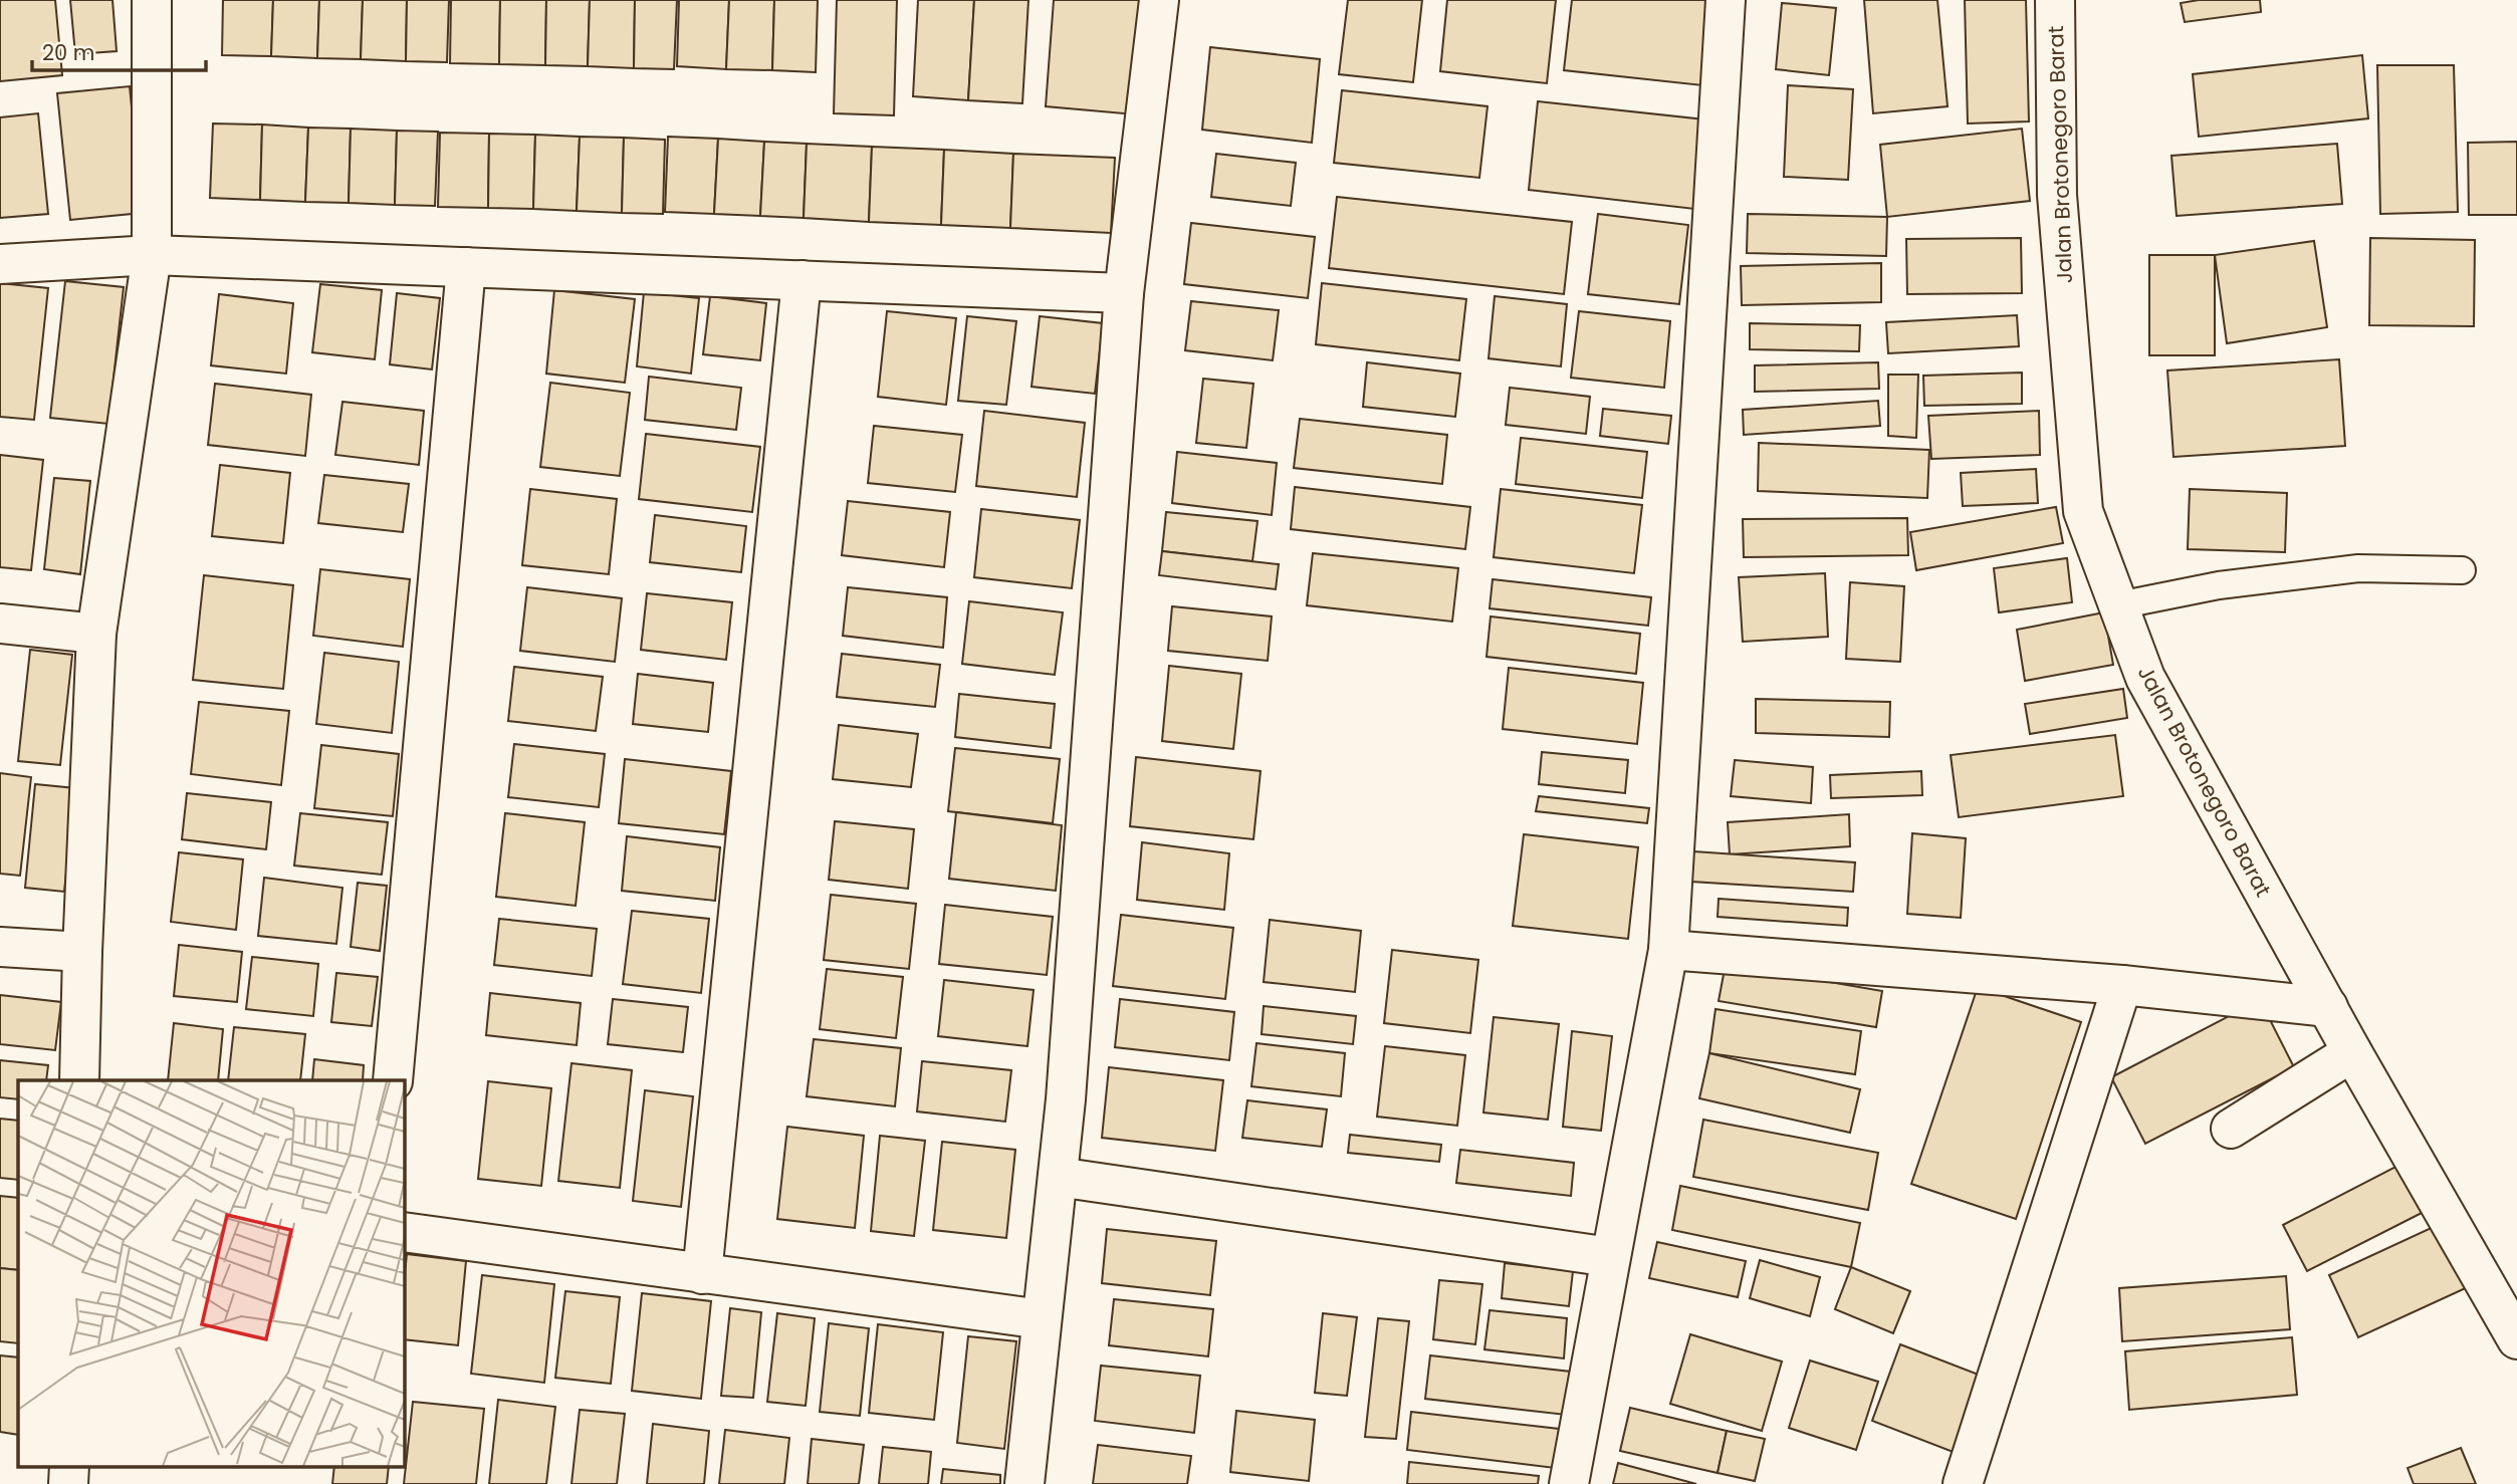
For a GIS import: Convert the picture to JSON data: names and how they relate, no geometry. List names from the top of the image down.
{
  "streets": {
    "street": ["Jalan Brotonegoro Barat"]
  },
  "scale_bar": "20 m"
}
